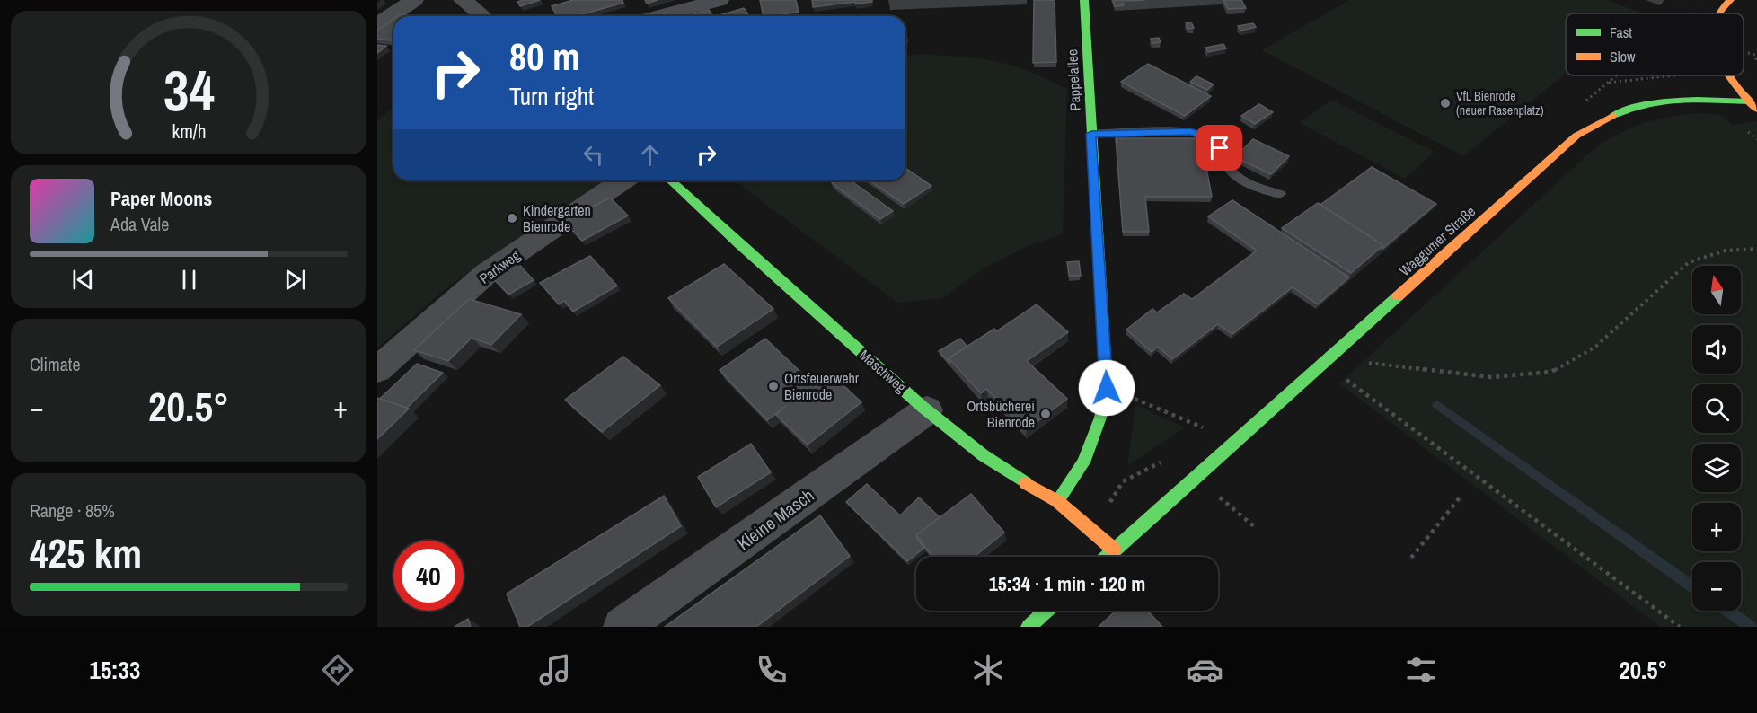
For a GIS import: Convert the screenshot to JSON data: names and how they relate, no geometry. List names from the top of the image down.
{
  "streets": {
    "street": [
      "Pappelallee",
      "Waggumer Straße",
      "Parkweg",
      "Maschweg",
      "Kleine Masch"
    ]
  },
  "crossings": [
    ["Pappelallee", "Maschweg"],
    ["Waggumer Straße", "Maschweg"],
    ["Maschweg", "Kleine Masch"]
  ],
  "places": [
    "VfL Bienrode (neuer Rasenplatz)",
    "Kindergarten Bienrode",
    "Ortsfeuerwehr Bienrode",
    "Ortsbücherei Bienrode"
  ],
  "legend": ["Fast", "Slow"],
  "north": "top",
  "page": {
    "turn": ["80 m", "Turn right"],
    "song": ["Paper Moons", "Ada Vale"],
    "map_buttons": ["+", "−"],
    "tile": [
      "Climate",
      ["Range · 85%", "425 km"]
    ],
    "heat": ["−", "20.5°", "+"],
    "limit": "40",
    "trip": "15:34 · 1 min · 120 m",
    "tabs": ["15:33", "20.5°"],
    "gauge": ["34", "km/h"]
  }
}
